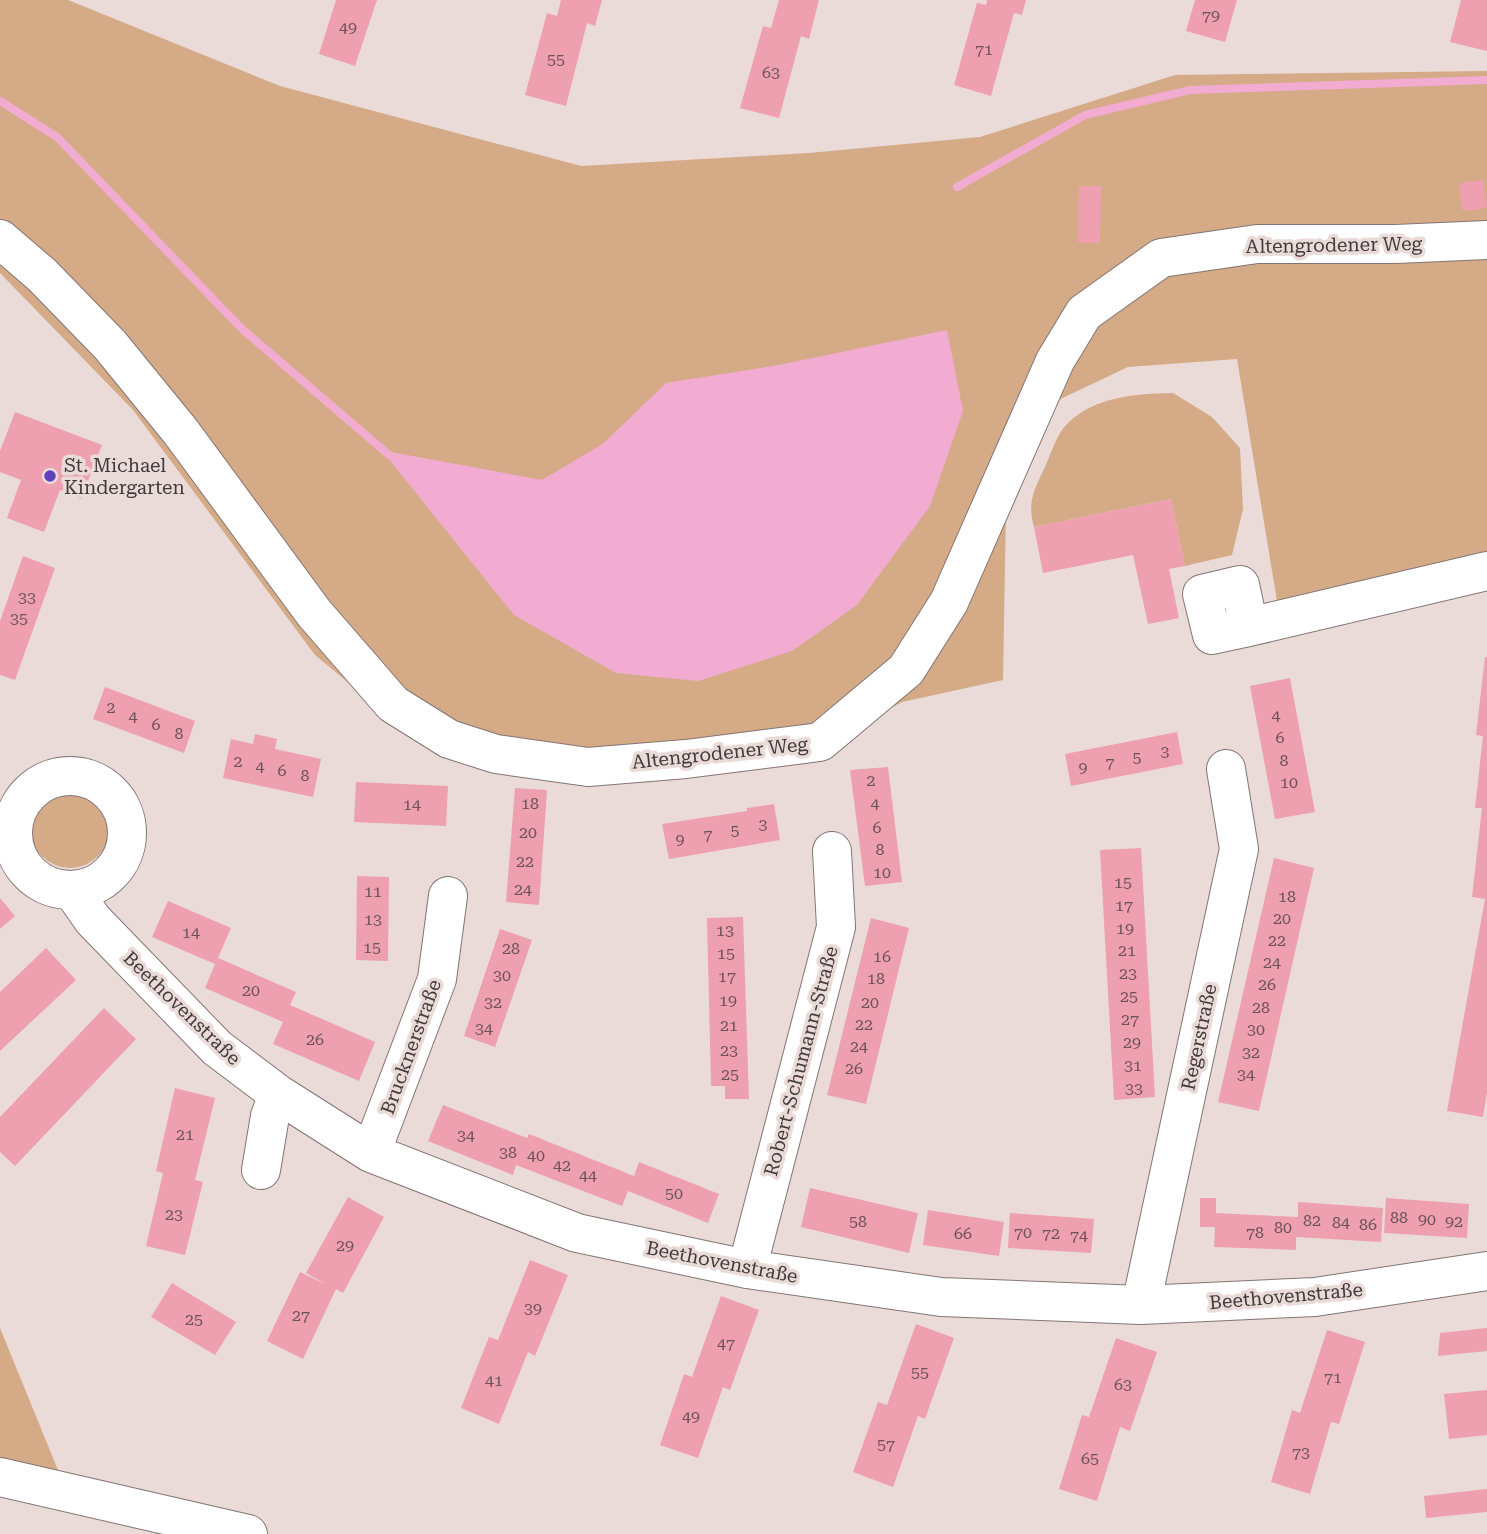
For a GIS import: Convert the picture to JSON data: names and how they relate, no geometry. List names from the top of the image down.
{
  "streets": {
    "street": [
      "Altengrodener Weg",
      "Beethovenstraße",
      "Regerstraße",
      "Brucknerstraße",
      "Robert-Schumann-Straße"
    ]
  },
  "crossings": [
    ["Beethovenstraße", "Regerstraße"],
    ["Beethovenstraße", "Brucknerstraße"],
    ["Beethovenstraße", "Robert-Schumann-Straße"]
  ],
  "places": ["St. Michael Kindergarten"],
  "house_numbers": [
    "79",
    "49",
    "71",
    "55",
    "63",
    "33",
    "35",
    "2",
    "4",
    "4",
    "6",
    "8",
    "6",
    "3",
    "5",
    "8",
    "2",
    "7",
    "4",
    "9",
    "6",
    "8",
    "2",
    "10",
    "18",
    "4",
    "14",
    "3",
    "6",
    "5",
    "20",
    "7",
    "9",
    "8",
    "22",
    "10",
    "15",
    "24",
    "11",
    "18",
    "17",
    "20",
    "13",
    "19",
    "13",
    "14",
    "22",
    "15",
    "28",
    "21",
    "15",
    "16",
    "24",
    "23",
    "30",
    "17",
    "18",
    "26",
    "20",
    "25",
    "19",
    "32",
    "20",
    "28",
    "27",
    "22",
    "21",
    "34",
    "30",
    "26",
    "29",
    "24",
    "23",
    "32",
    "31",
    "26",
    "25",
    "34",
    "33",
    "21",
    "34",
    "38",
    "40",
    "42",
    "44",
    "50",
    "23",
    "88",
    "90",
    "82",
    "58",
    "92",
    "84",
    "86",
    "80",
    "70",
    "78",
    "66",
    "72",
    "74",
    "29",
    "39",
    "27",
    "25",
    "47",
    "55",
    "71",
    "41",
    "63",
    "49",
    "57",
    "73",
    "65"
  ]
}
